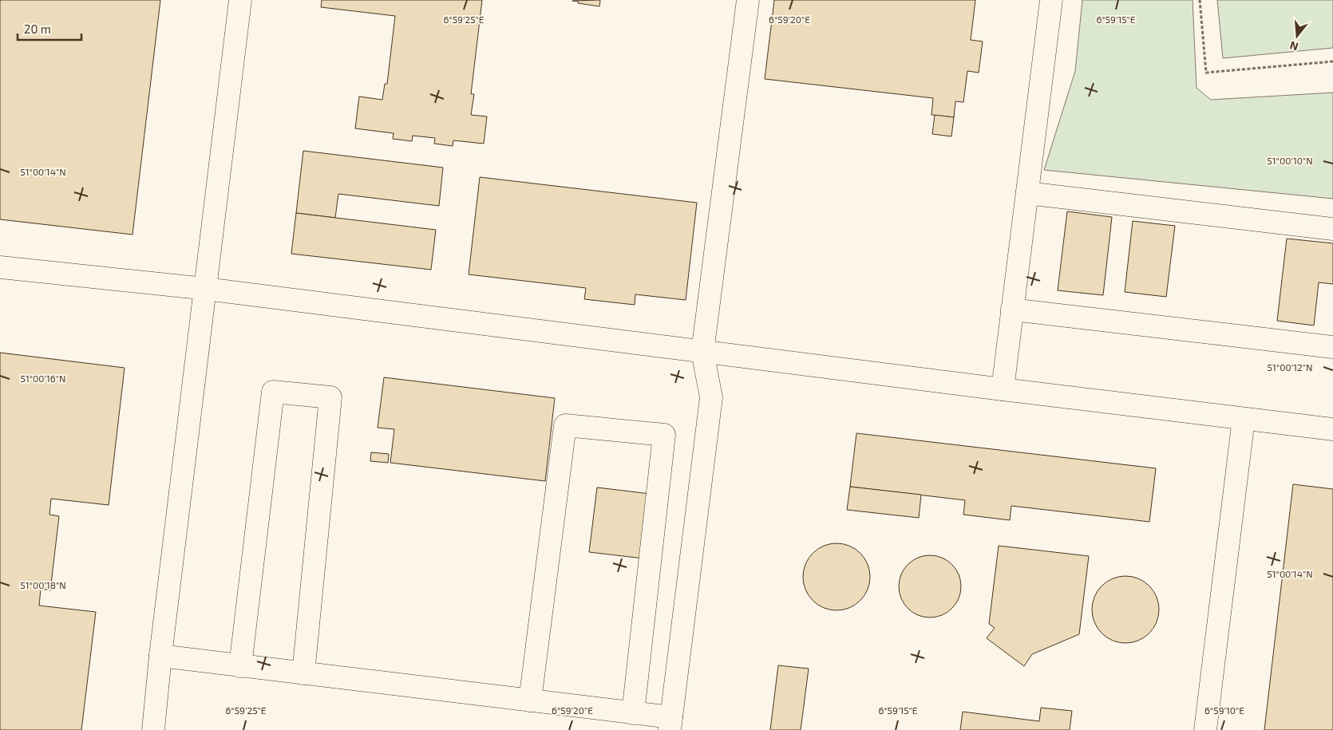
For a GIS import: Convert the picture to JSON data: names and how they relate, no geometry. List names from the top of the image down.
{
  "scale_bar": "20 m",
  "north": "bottom",
  "coordinates": [
    "6°59'25\"E",
    "6°59'20\"E",
    "6°59'15\"E",
    "51°00'10\"N",
    "51°00'14\"N",
    "51°00'12\"N",
    "51°00'16\"N",
    "51°00'18\"N",
    "6°59'10\"E"
  ]
}
